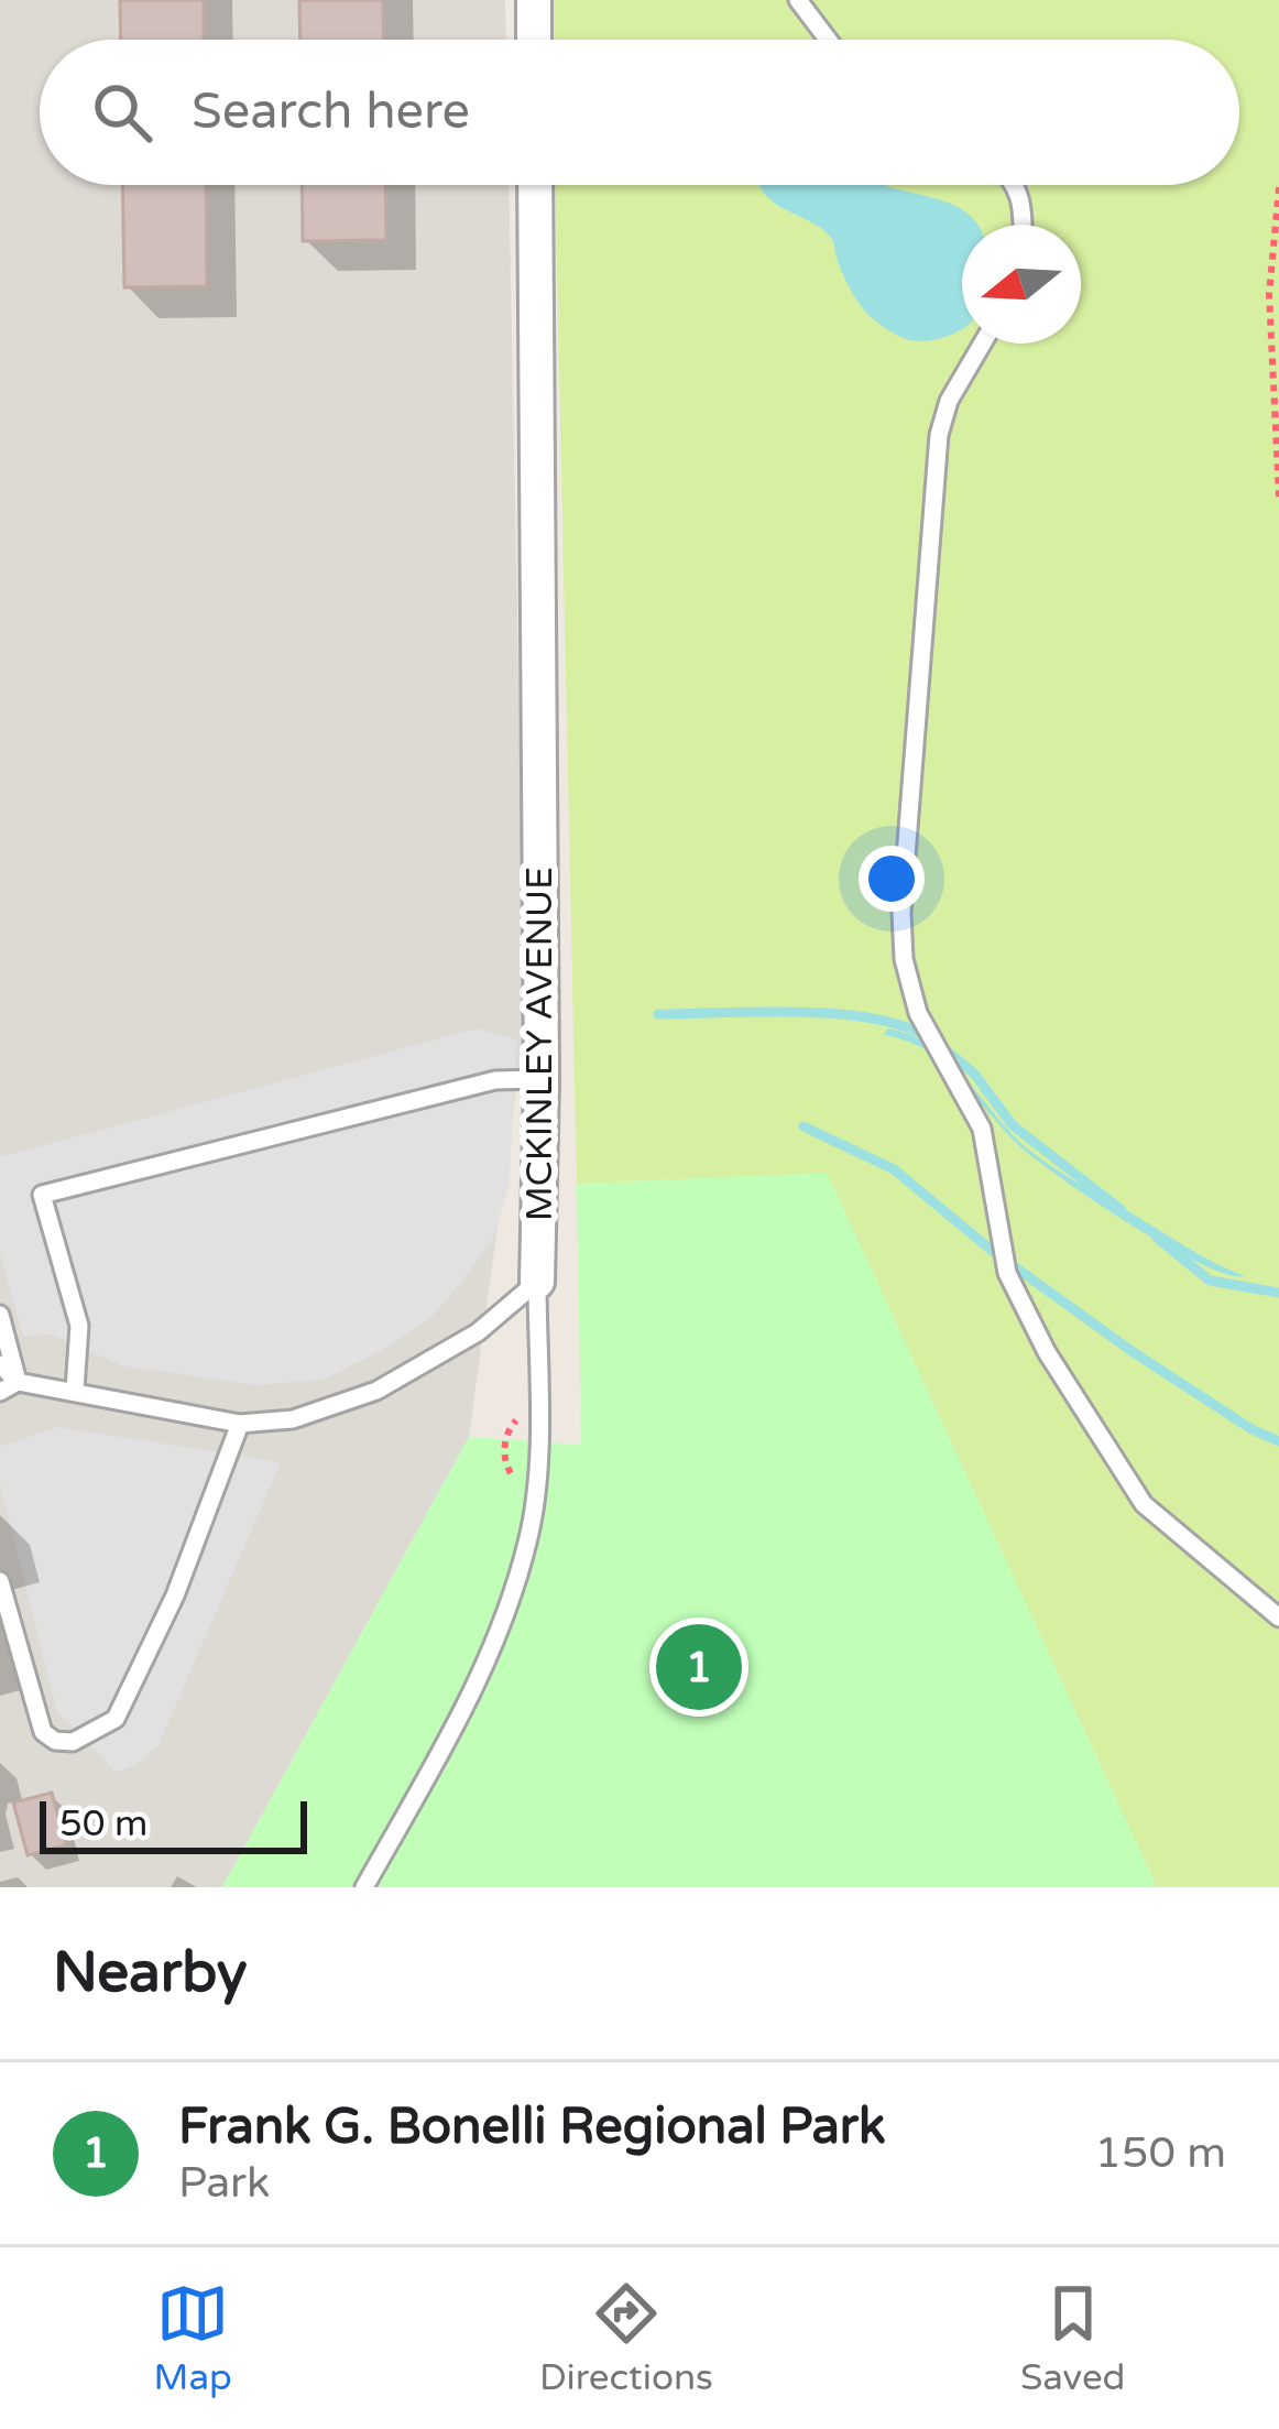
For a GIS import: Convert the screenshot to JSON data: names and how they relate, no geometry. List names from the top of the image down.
{
  "streets": {
    "street": ["MCKINLEY AVENUE"]
  },
  "scale_bar": "50 m",
  "north": "left",
  "page": {
    "search": "Search here",
    "pins": "1",
    "scale": "50 m",
    "heading": "Nearby",
    "list": [
      {
        "mark": "1",
        "name": "Frank G. Bonelli Regional Park",
        "note": "Park",
        "value": "150 m"
      }
    ],
    "nav": ["Map", "Directions", "Saved"]
  }
}
